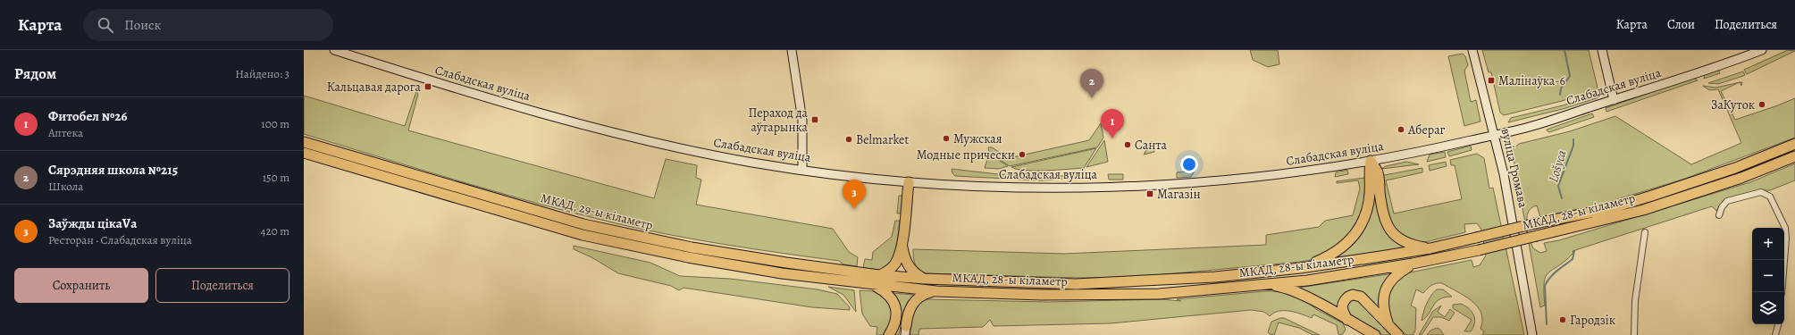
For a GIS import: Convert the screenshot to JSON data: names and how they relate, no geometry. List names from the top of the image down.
{
  "streets": {
    "highway": ["МКАД, 29-ы кіламетр", "МКАД, 28-ы кіламетр"],
    "main road": ["Слабадская вуліца", "вуліца Громава"]
  },
  "crossings": [
    ["Слабадская вуліца", "вуліца Громава"],
    ["МКАД, 29-ы кіламетр", "МКАД, 28-ы кіламетр"]
  ],
  "water": ["Lošyca"],
  "places": {
    "transit": [
      "Малінаўка-6",
      "Кальцавая дарога",
      "Пераход да аўтарынка",
      "Магазін"
    ],
    "other": [
      "ЗаКуток",
      "Абераг",
      "Мужская",
      "Belmarket",
      "Санта",
      "Модные прически",
      "Гародзік"
    ]
  },
  "page": {
    "header": "Карта",
    "search": "Поиск",
    "nav": ["Карта", "Слои", "Поделиться"],
    "heading": ["Рядом", "Найдено: 3"],
    "pins": ["2", "1", "3"],
    "list": [
      {
        "mark": "1",
        "name": "Фитобел №26",
        "note": "Аптека",
        "value": "100 m"
      },
      {
        "mark": "2",
        "name": "Сярэдняя школа №215",
        "note": "Школа",
        "value": "150 m"
      },
      {
        "mark": "3",
        "name": "Заўжды цікаVа",
        "note": "Ресторан · Слабадская вуліца",
        "value": "420 m"
      }
    ],
    "map_buttons": ["+", "−"],
    "buttons": ["Сохранить", "Поделиться"]
  }
}
